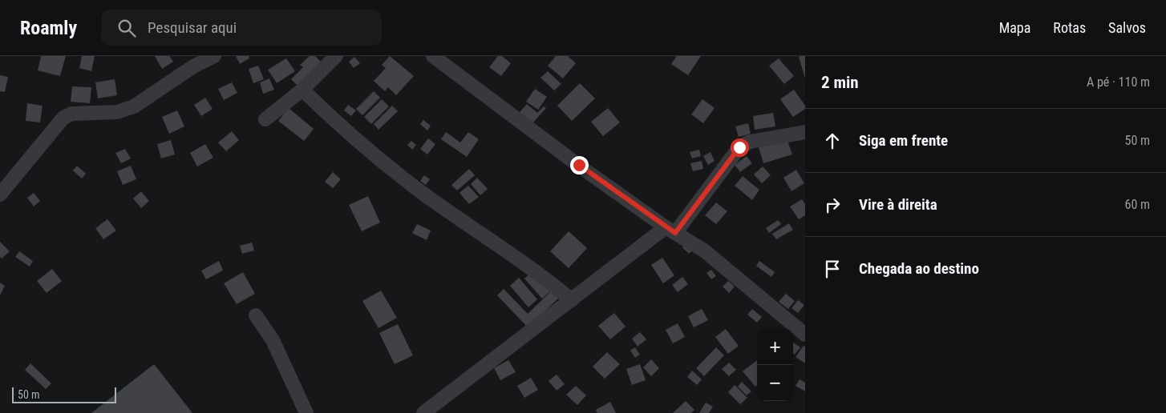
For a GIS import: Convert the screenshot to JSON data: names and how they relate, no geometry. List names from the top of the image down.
{
  "scale_bar": "50 m",
  "page": {
    "header": "Roamly",
    "search": "Pesquisar aqui",
    "nav": ["Mapa", "Rotas", "Salvos"],
    "heading": ["2 min", "A pé · 110 m"],
    "list": [
      ["Siga em frente", "50 m"],
      ["Vire à direita", "60 m"],
      "Chegada ao destino"
    ],
    "map_buttons": ["+", "−"],
    "scale": "50 m"
  }
}
